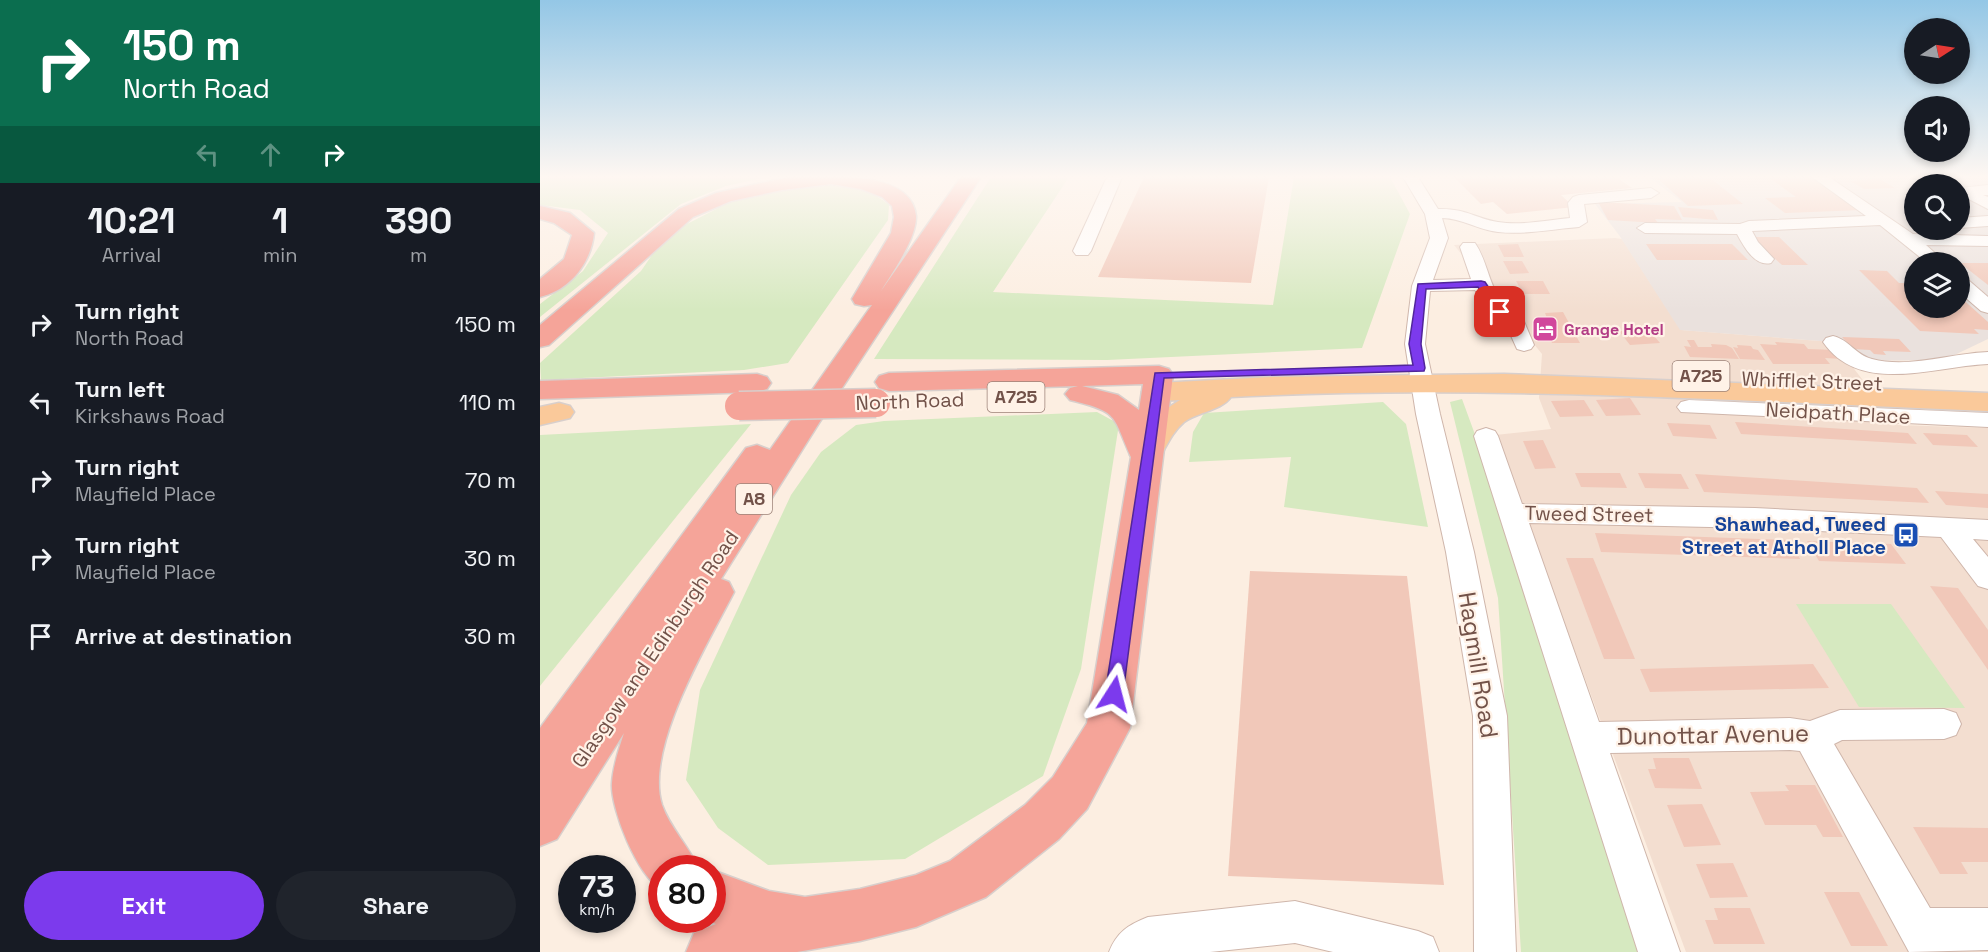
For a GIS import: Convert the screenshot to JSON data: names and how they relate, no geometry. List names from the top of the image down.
{
  "streets": {
    "highway": [
      "A725",
      "North Road",
      "A8",
      "Glasgow and Edinburgh Road"
    ],
    "main road": ["Whifflet Street"],
    "street": [
      "Neidpath Place",
      "Tweed Street",
      "Hagmill Road",
      "Dunottar Avenue"
    ]
  },
  "crossings": [
    ["A725", "North Road"],
    ["Whifflet Street", "North Road"],
    ["Whifflet Street", "Hagmill Road"],
    ["North Road", "Hagmill Road"],
    ["A8", "Glasgow and Edinburgh Road"],
    ["Tweed Street", "Dunottar Avenue"]
  ],
  "places": {
    "hotel": ["Grange Hotel"],
    "bus stop": ["Shawhead, Tweed Street at Atholl Place"]
  },
  "north": "right",
  "page": {
    "turn": ["150 m", "North Road"],
    "eta": [
      "10:21",
      "Arrival",
      "1",
      "min",
      "390",
      "m"
    ],
    "list": [
      {
        "name": "Turn right",
        "note": "North Road",
        "value": "150 m"
      },
      {
        "name": "Turn left",
        "note": "Kirkshaws Road",
        "value": "110 m"
      },
      {
        "name": "Turn right",
        "note": "Mayfield Place",
        "value": "70 m"
      },
      {
        "name": "Turn right",
        "note": "Mayfield Place",
        "value": "30 m"
      },
      {
        "name": "Arrive at destination",
        "value": "30 m"
      }
    ],
    "speed": "73 km/h",
    "limit": "80",
    "buttons": ["Exit", "Share"]
  }
}
